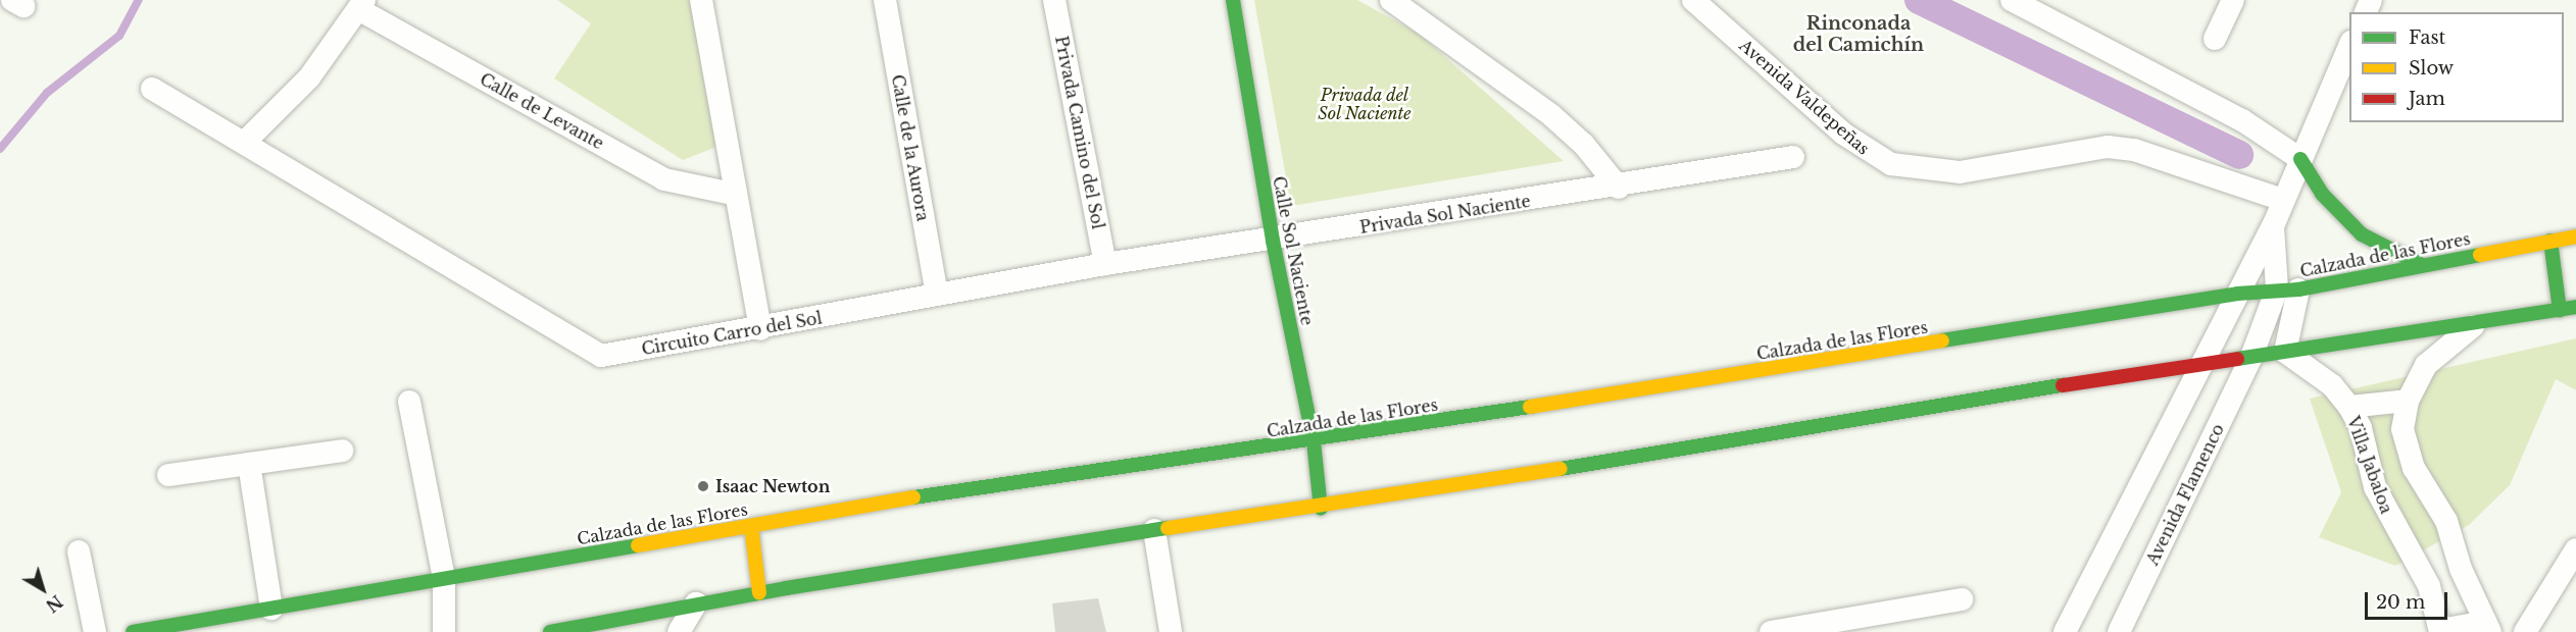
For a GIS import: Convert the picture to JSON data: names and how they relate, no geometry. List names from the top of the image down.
{
  "streets": {
    "street": [
      "Avenida Valdepeñas",
      "Calle de Levante",
      "Privada Camino del Sol",
      "Calle de la Aurora",
      "Privada Sol Naciente",
      "Calle Sol Naciente",
      "Calzada de las Flores",
      "Circuito Carro del Sol",
      "Villa Jabaloa",
      "Avenida Flamenco"
    ]
  },
  "crossings": [
    ["Privada Camino del Sol", "Circuito Carro del Sol"],
    ["Calle de la Aurora", "Circuito Carro del Sol"],
    ["Privada Sol Naciente", "Calle Sol Naciente"],
    ["Privada Sol Naciente", "Circuito Carro del Sol"],
    ["Calle Sol Naciente", "Calzada de las Flores"],
    ["Calle Sol Naciente", "Circuito Carro del Sol"],
    ["Calzada de las Flores", "Avenida Flamenco"]
  ],
  "districts": ["Rinconada del Camichín"],
  "parks": ["Privada del Sol Naciente"],
  "places": ["Isaac Newton"],
  "legend": ["Fast", "Slow", "Jam"],
  "scale_bar": "20 m",
  "north": "bottom right"
}
